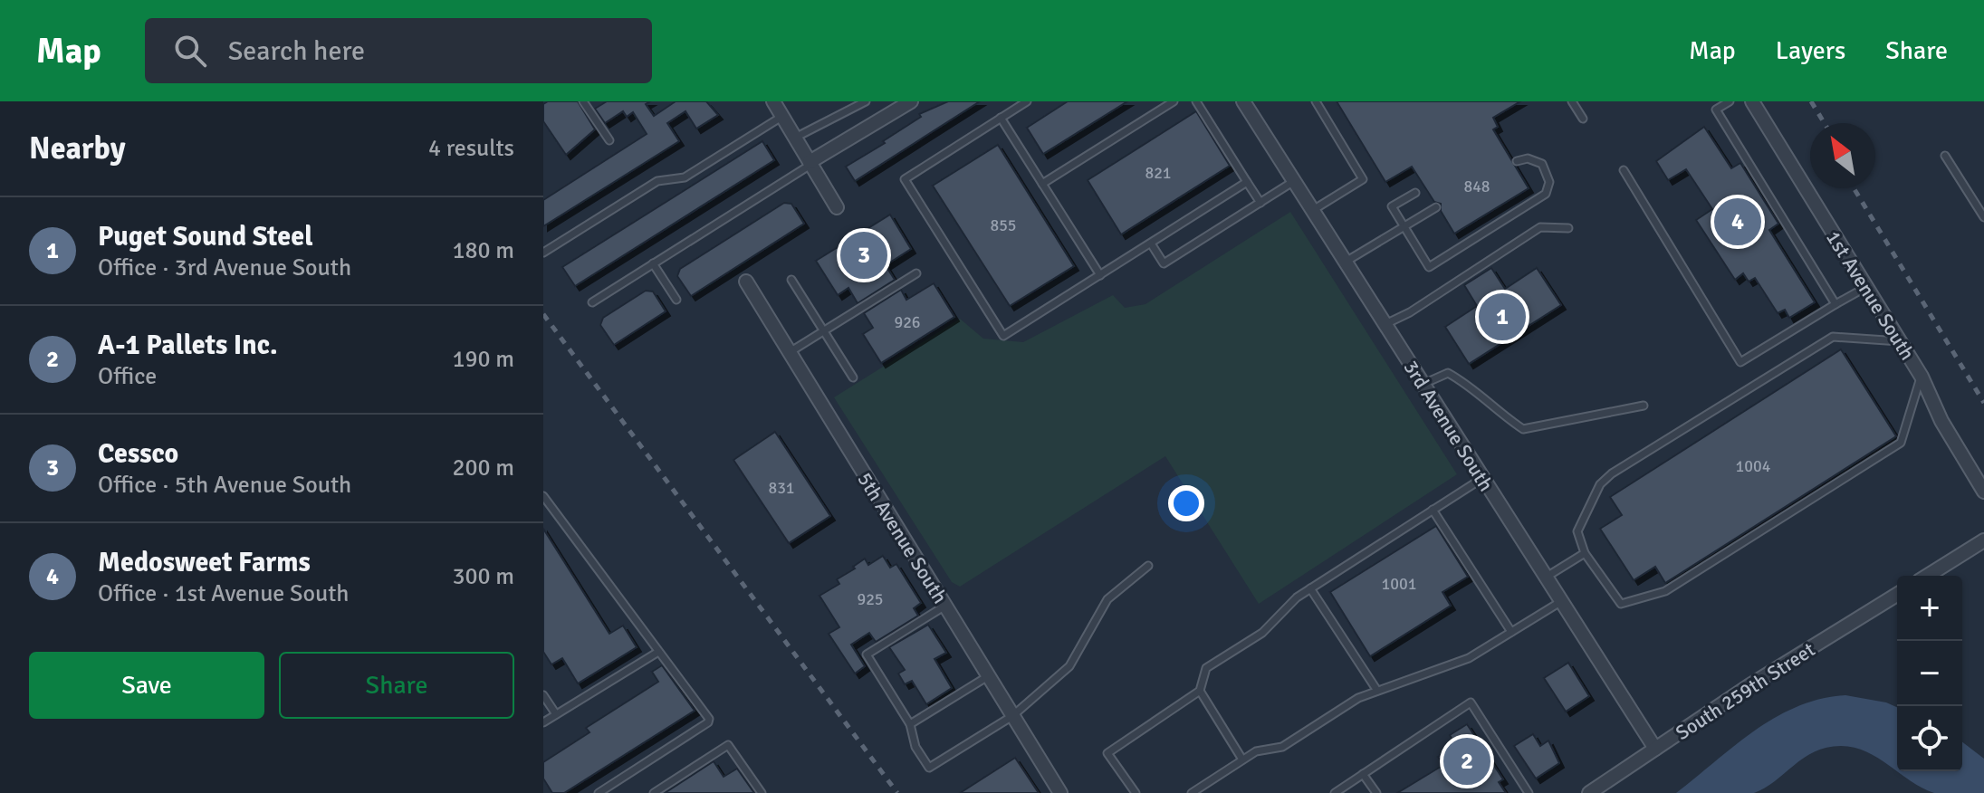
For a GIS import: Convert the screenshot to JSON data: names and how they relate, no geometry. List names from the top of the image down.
{
  "streets": {
    "street": [
      "1st Avenue South",
      "3rd Avenue South",
      "5th Avenue South",
      "South 259th Street"
    ]
  },
  "crossings": [
    ["3rd Avenue South", "South 259th Street"]
  ],
  "house_numbers": [
    "821",
    "848",
    "855",
    "926",
    "1004",
    "831",
    "1001",
    "925"
  ],
  "north": "top left",
  "page": {
    "header": "Map",
    "search": "Search here",
    "nav": ["Map", "Layers", "Share"],
    "heading": ["Nearby", "4 results"],
    "pins": [
      "4",
      "3",
      "1",
      "2"
    ],
    "list": [
      {
        "mark": "1",
        "name": "Puget Sound Steel",
        "note": "Office · 3rd Avenue South",
        "value": "180 m"
      },
      {
        "mark": "2",
        "name": "A-1 Pallets Inc.",
        "note": "Office",
        "value": "190 m"
      },
      {
        "mark": "3",
        "name": "Cessco",
        "note": "Office · 5th Avenue South",
        "value": "200 m"
      },
      {
        "mark": "4",
        "name": "Medosweet Farms",
        "note": "Office · 1st Avenue South",
        "value": "300 m"
      }
    ],
    "map_buttons": ["+", "−"],
    "buttons": ["Save", "Share"]
  }
}
